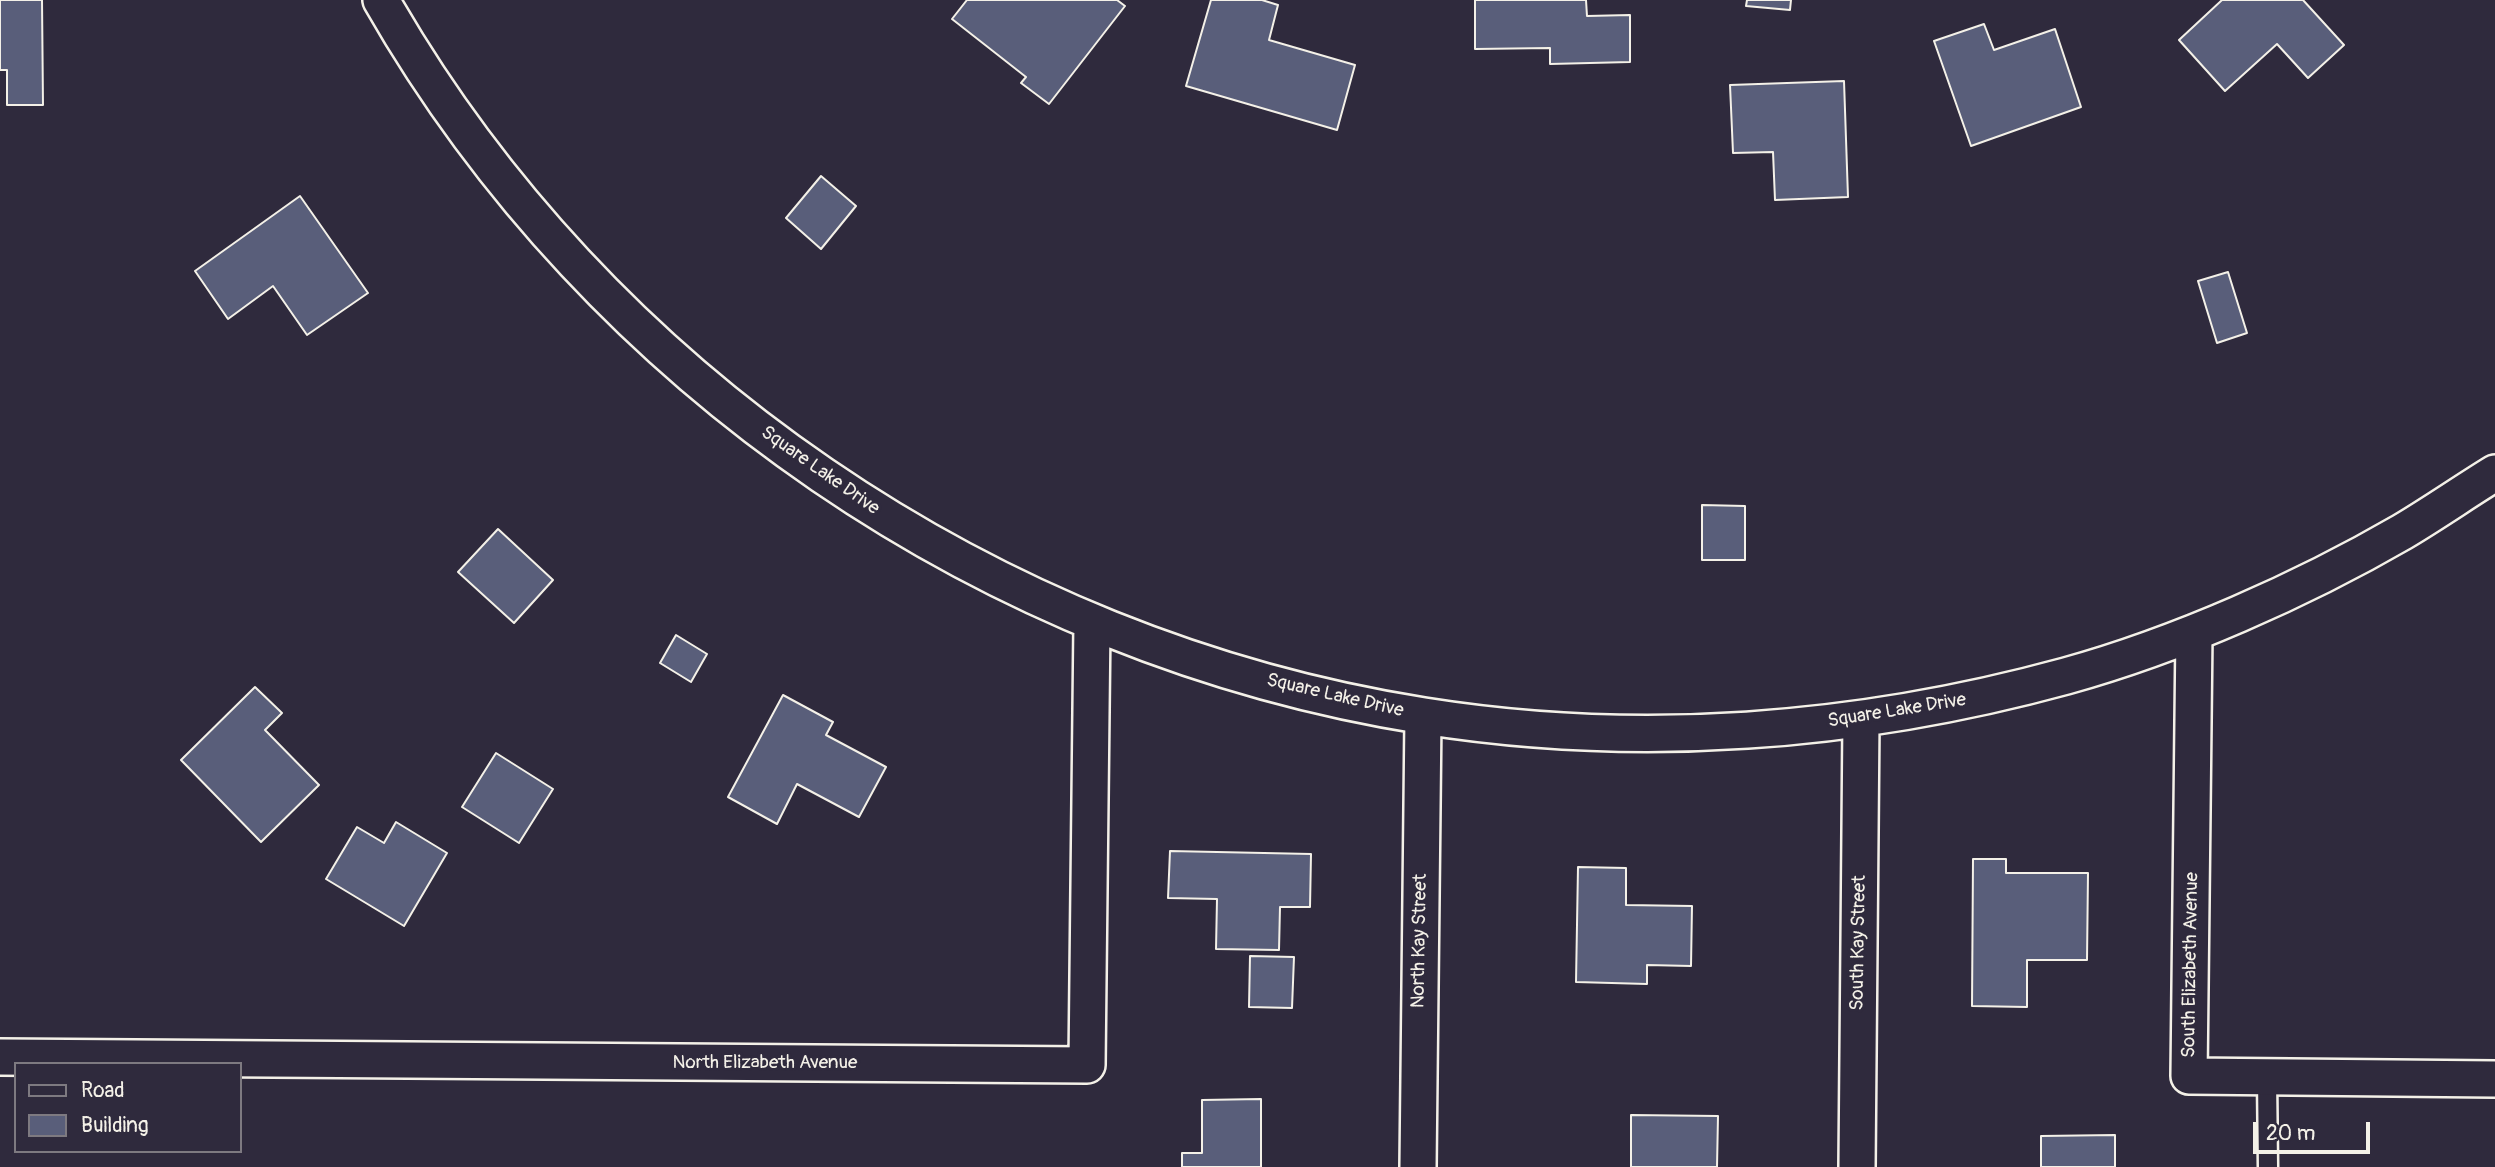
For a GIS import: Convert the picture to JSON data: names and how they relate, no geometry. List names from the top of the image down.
{
  "streets": {
    "street": [
      "Square Lake Drive",
      "North Kay Street",
      "South Kay Street",
      "South Elizabeth Avenue",
      "North Elizabeth Avenue"
    ]
  },
  "crossings": [
    ["Square Lake Drive", "North Kay Street"],
    ["Square Lake Drive", "South Kay Street"],
    ["Square Lake Drive", "South Elizabeth Avenue"],
    ["Square Lake Drive", "North Elizabeth Avenue"]
  ],
  "legend": ["Road", "Building"],
  "scale_bar": "20 m"
}
